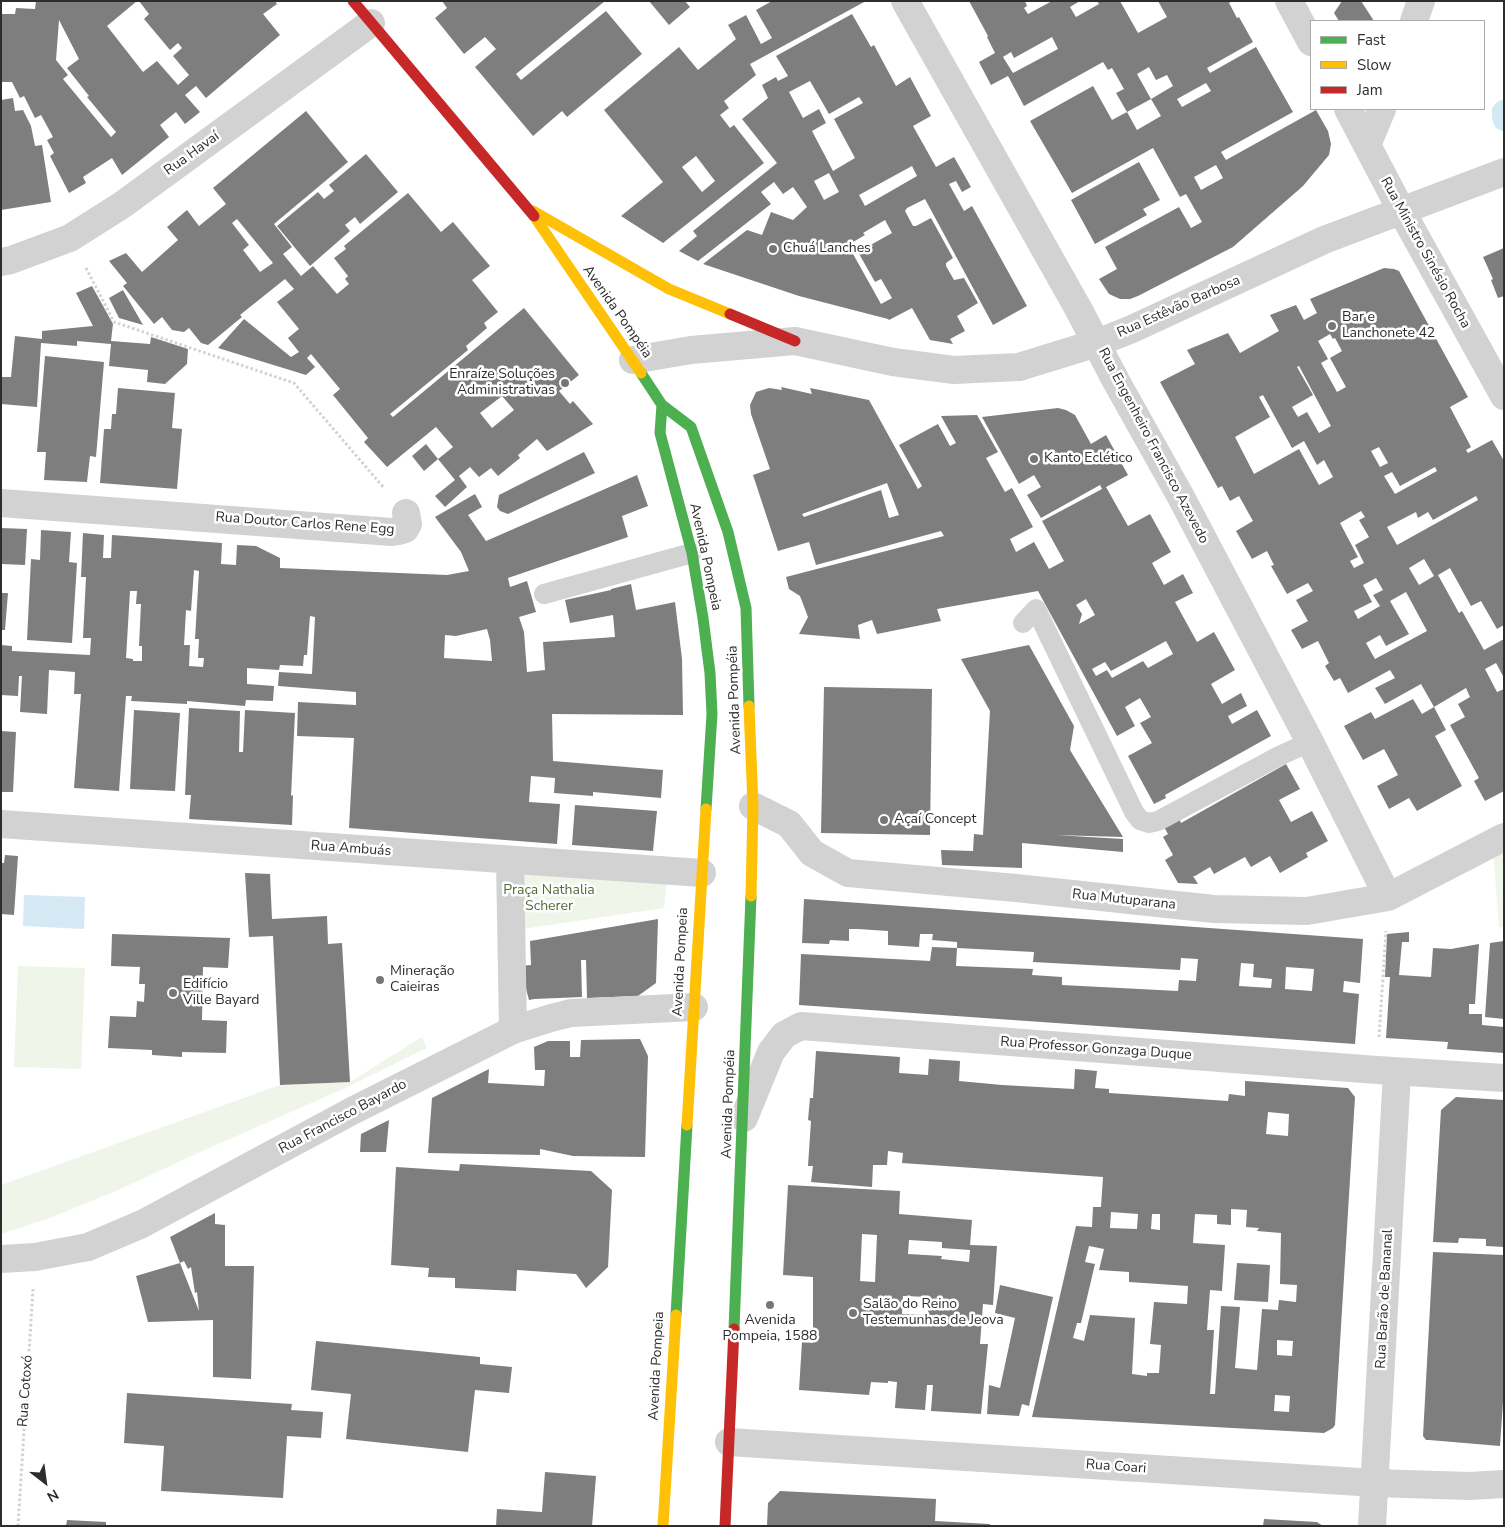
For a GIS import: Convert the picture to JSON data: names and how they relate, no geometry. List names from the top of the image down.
{
  "streets": {
    "main road": ["Avenida Pompéia", "Avenida Pompeia"],
    "street": [
      "Rua Havaí",
      "Rua Ministro Sinésio Rocha",
      "Rua Estêvão Barbosa",
      "Rua Engenheiro Francisco Azevedo",
      "Rua Doutor Carlos Rene Egg",
      "Rua Ambuás",
      "Rua Mutuparana",
      "Rua Professor Gonzaga Duque",
      "Rua Francisco Bayardo",
      "Rua Barão de Bananal",
      "Rua Coari"
    ],
    "path": ["Rua Cotoxó"]
  },
  "crossings": [
    ["Rua Havaí", "Avenida Pompéia"],
    ["Rua Havaí", "Rua Doutor Carlos Rene Egg"],
    ["Rua Ministro Sinésio Rocha", "Rua Estêvão Barbosa"],
    ["Rua Estêvão Barbosa", "Avenida Pompéia"],
    ["Rua Estêvão Barbosa", "Rua Engenheiro Francisco Azevedo"],
    ["Avenida Pompéia", "Avenida Pompeia"],
    ["Avenida Pompéia", "Rua Mutuparana"],
    ["Avenida Pompéia", "Rua Professor Gonzaga Duque"],
    ["Avenida Pompéia", "Rua Coari"],
    ["Rua Engenheiro Francisco Azevedo", "Rua Mutuparana"],
    ["Avenida Pompeia", "Rua Ambuás"],
    ["Avenida Pompeia", "Rua Francisco Bayardo"],
    ["Rua Professor Gonzaga Duque", "Rua Barão de Bananal"],
    ["Rua Francisco Bayardo", "Rua Cotoxó"],
    ["Rua Barão de Bananal", "Rua Coari"]
  ],
  "parks": ["Praça Nathalia Scherer"],
  "places": [
    "Chuá Lanches",
    "Bar e Lanchonete 42",
    "Enraíze Soluções Administrativas",
    "Kanto Eclético",
    "Açaí Concept",
    "Mineração Caieiras",
    "Edifício Ville Bayard",
    "Avenida Pompeia, 1588",
    "Salão do Reino Testemunhas de Jeova"
  ],
  "legend": ["Fast", "Slow", "Jam"],
  "north": "bottom right"
}
